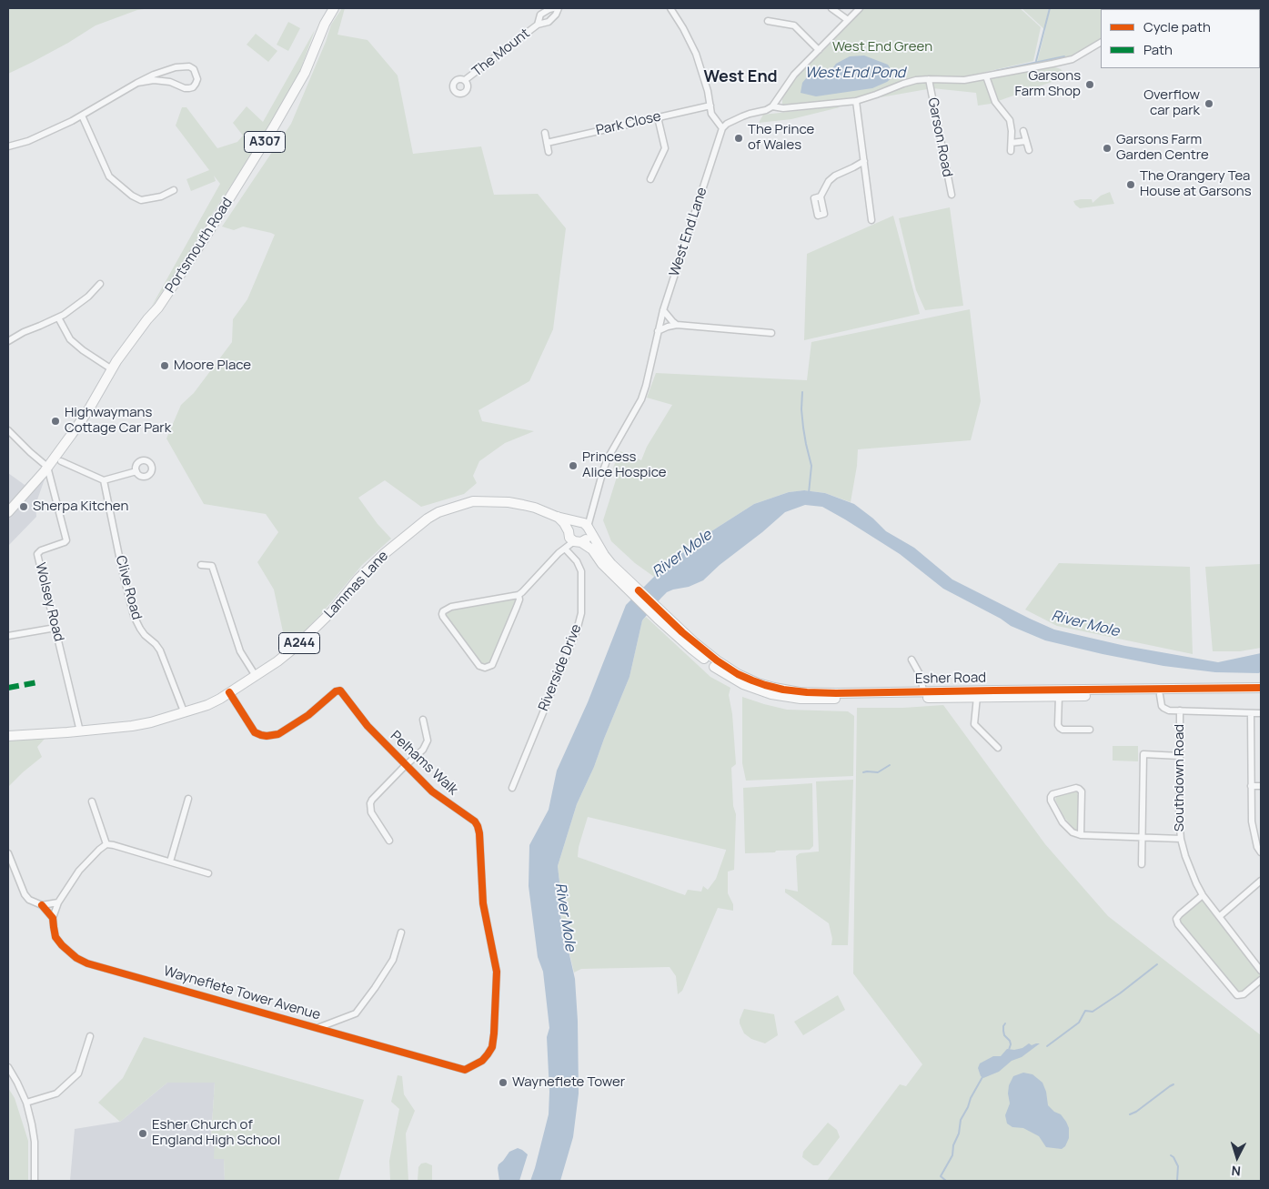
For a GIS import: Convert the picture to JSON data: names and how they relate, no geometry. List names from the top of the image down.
{
  "streets": {
    "main road": [
      "A307",
      "Portsmouth Road",
      "Lammas Lane",
      "A244",
      "Esher Road"
    ],
    "street": [
      "The Mount",
      "Park Close",
      "Garson Road",
      "West End Lane",
      "Clive Road",
      "Wolsey Road",
      "Riverside Drive",
      "Pelhams Walk",
      "Southdown Road",
      "Wayneflete Tower Avenue"
    ]
  },
  "crossings": [
    ["A307", "Portsmouth Road"],
    ["A307", "Wolsey Road"],
    ["West End Lane", "Lammas Lane"],
    ["Portsmouth Road", "Wolsey Road"],
    ["Lammas Lane", "Clive Road"],
    ["Lammas Lane", "Wolsey Road"],
    ["Lammas Lane", "Pelhams Walk"],
    ["Pelhams Walk", "Wayneflete Tower Avenue"]
  ],
  "districts": ["West End"],
  "water": ["West End Pond", "River Mole"],
  "parks": ["West End Green"],
  "places": [
    "Garsons Farm Shop",
    "Overflow car park",
    "The Prince of Wales",
    "Garsons Farm Garden Centre",
    "The Orangery Tea House at Garsons",
    "Moore Place",
    "Highwaymans Cottage Car Park",
    "Princess Alice Hospice",
    "Sherpa Kitchen",
    "Wayneflete Tower",
    "Esher Church of England High School"
  ],
  "legend": ["Cycle path", "Path"],
  "north": "bottom"
}
